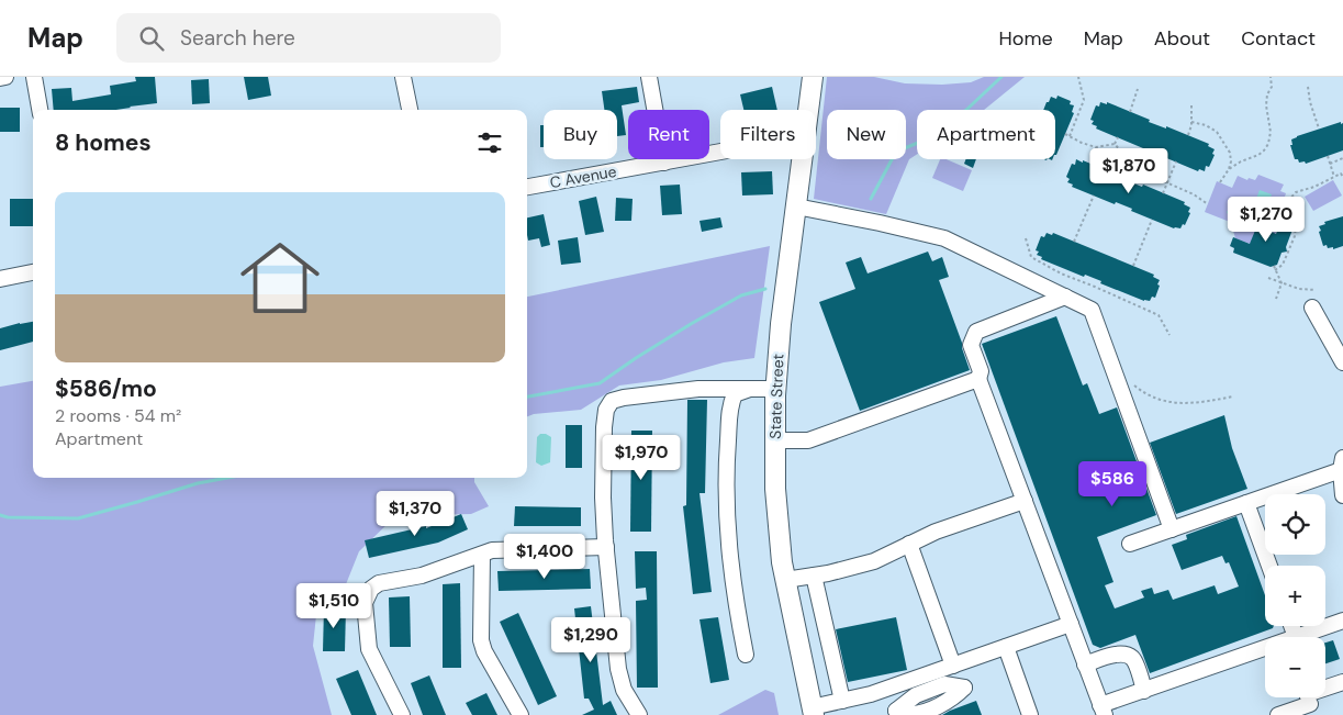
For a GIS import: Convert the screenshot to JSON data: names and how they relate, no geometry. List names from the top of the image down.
{
  "streets": {
    "main road": ["State Street"],
    "street": ["C Avenue"]
  },
  "page": {
    "header": "Map",
    "search": "Search here",
    "nav": [
      "Home",
      "Map",
      "About",
      "Contact"
    ],
    "chip": [
      "Buy",
      "Rent",
      "Filters",
      "New",
      "Apartment"
    ],
    "heading": "8 homes",
    "price": [
      "$1,870",
      "$1,270",
      "$1,970",
      "$586",
      "$1,370",
      "$1,400",
      "$1,510",
      "$1,290"
    ],
    "list": [
      {
        "name": "$586/mo",
        "note": "2 rooms · 54 m² · Apartment"
      }
    ],
    "map_buttons": ["+", "−"]
  }
}
